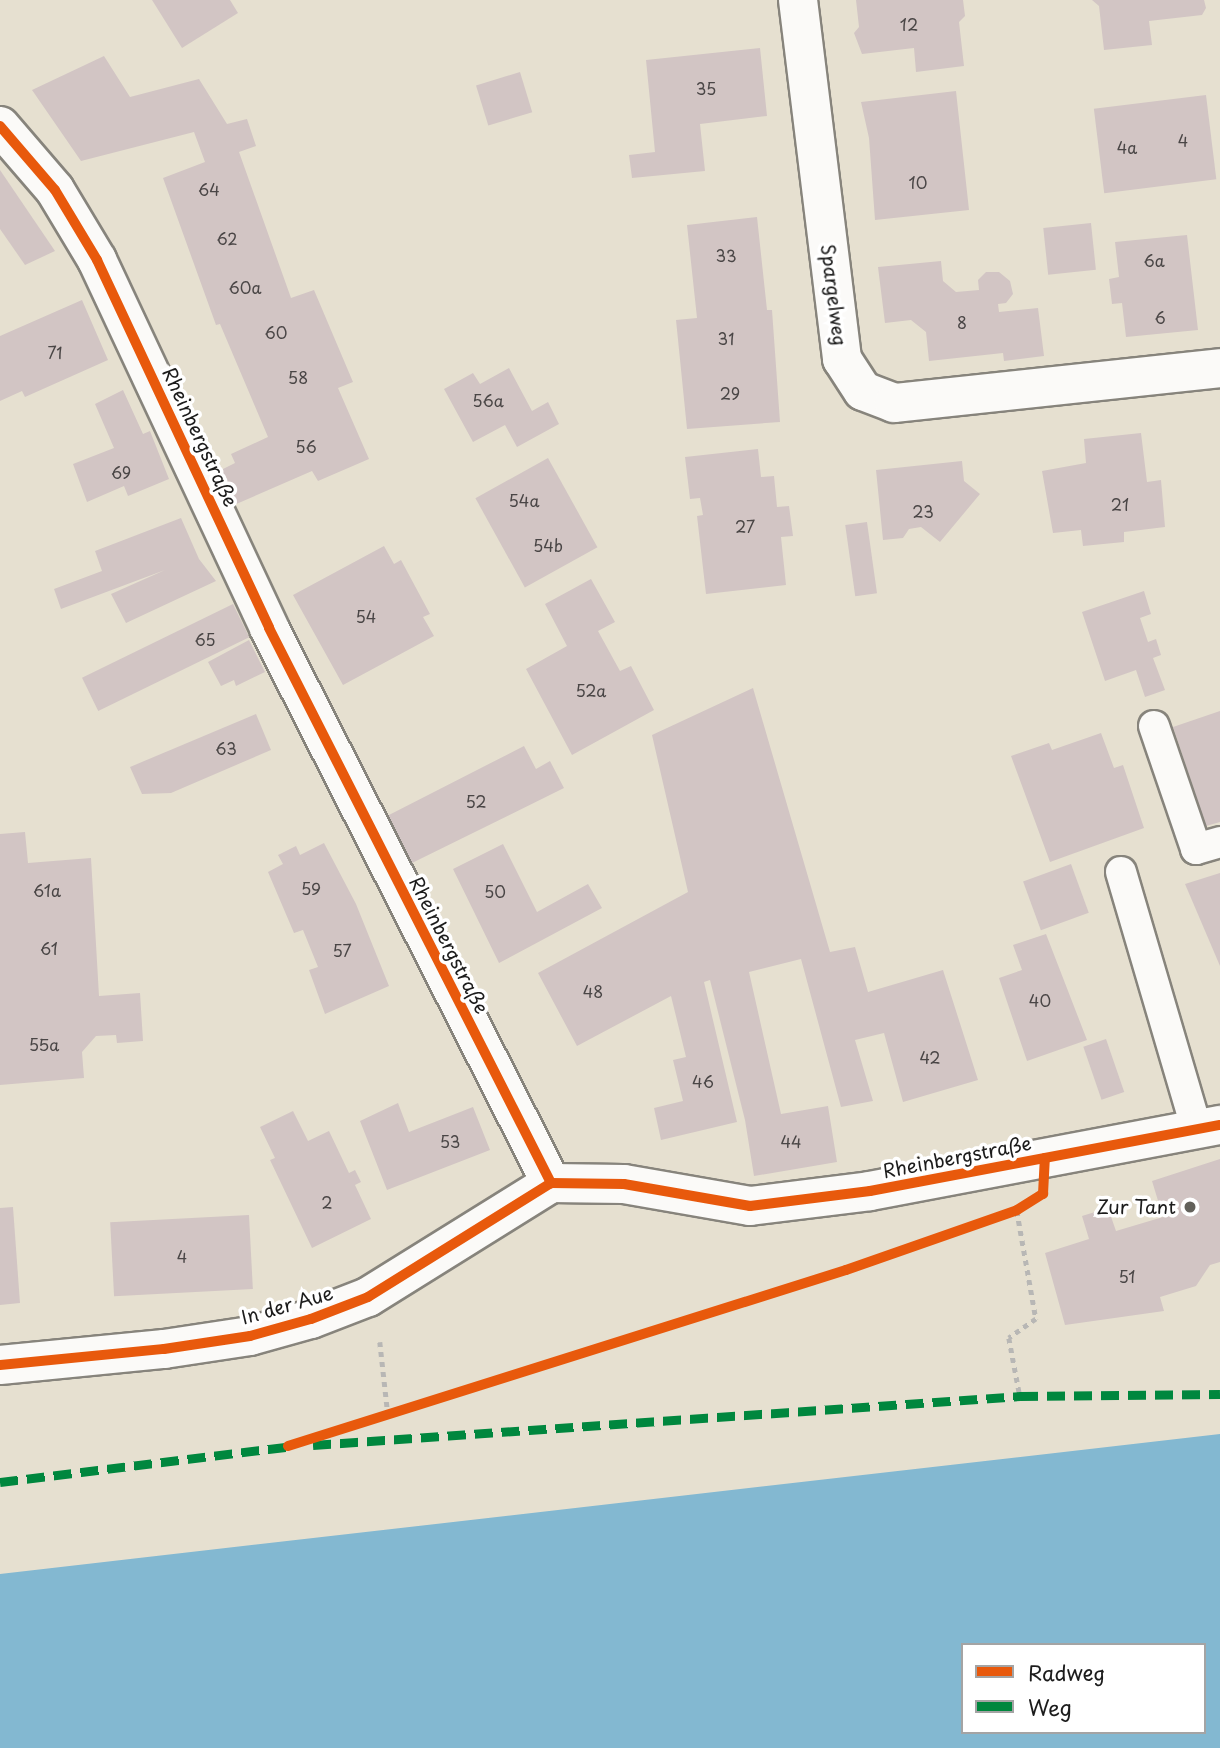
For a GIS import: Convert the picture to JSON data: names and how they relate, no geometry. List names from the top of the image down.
{
  "streets": {
    "street": ["Spargelweg", "Rheinbergstraße", "In der Aue"]
  },
  "crossings": [
    ["Rheinbergstraße", "In der Aue"]
  ],
  "places": ["Zur Tant"],
  "house_numbers": [
    "12",
    "35",
    "4",
    "4a",
    "10",
    "64",
    "62",
    "33",
    "6a",
    "60a",
    "6",
    "8",
    "60",
    "31",
    "71",
    "58",
    "29",
    "56a",
    "56",
    "69",
    "54a",
    "21",
    "23",
    "27",
    "54b",
    "54",
    "65",
    "52a",
    "63",
    "52",
    "59",
    "61a",
    "50",
    "61",
    "57",
    "48",
    "40",
    "55a",
    "42",
    "46",
    "53",
    "44",
    "2",
    "4",
    "51"
  ],
  "legend": ["Radweg", "Weg"]
}
